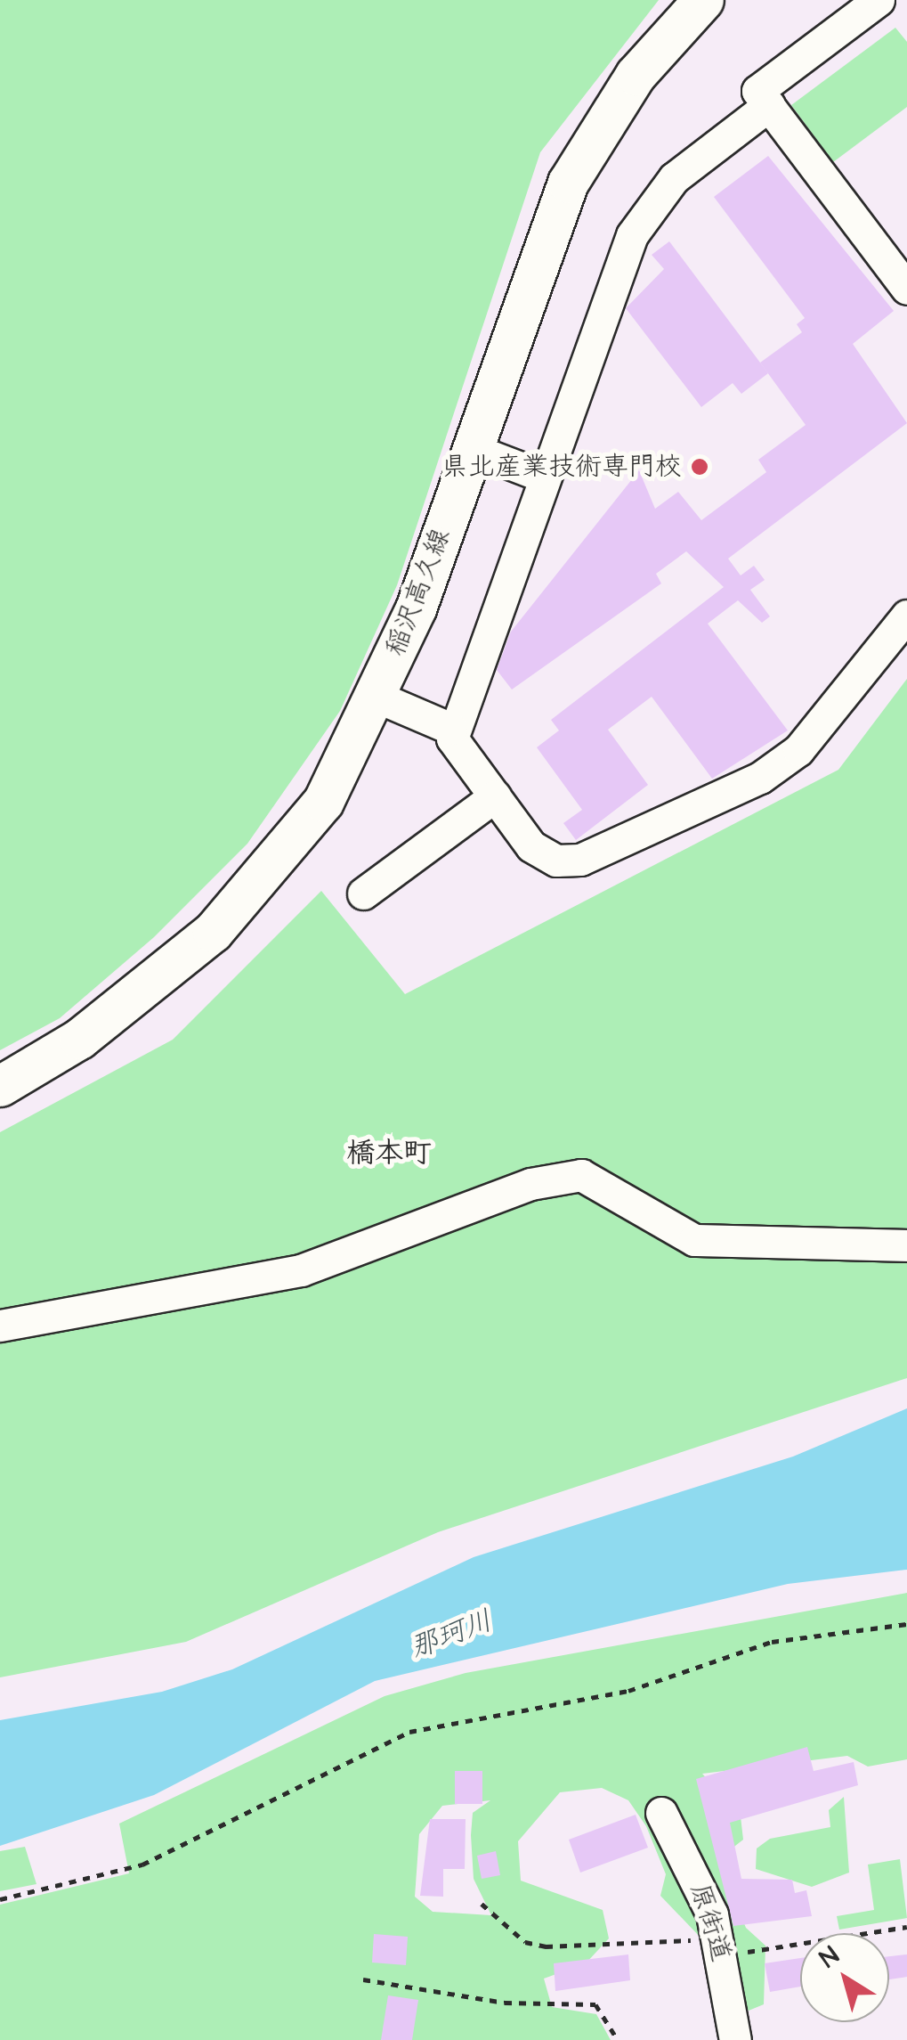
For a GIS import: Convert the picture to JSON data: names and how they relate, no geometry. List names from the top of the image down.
{
  "streets": {
    "main road": ["稲沢高久線"],
    "lane": ["原街道"]
  },
  "districts": ["橋本町"],
  "water": ["那珂川"],
  "places": ["県北産業技術専門校"],
  "north": "top left"
}
